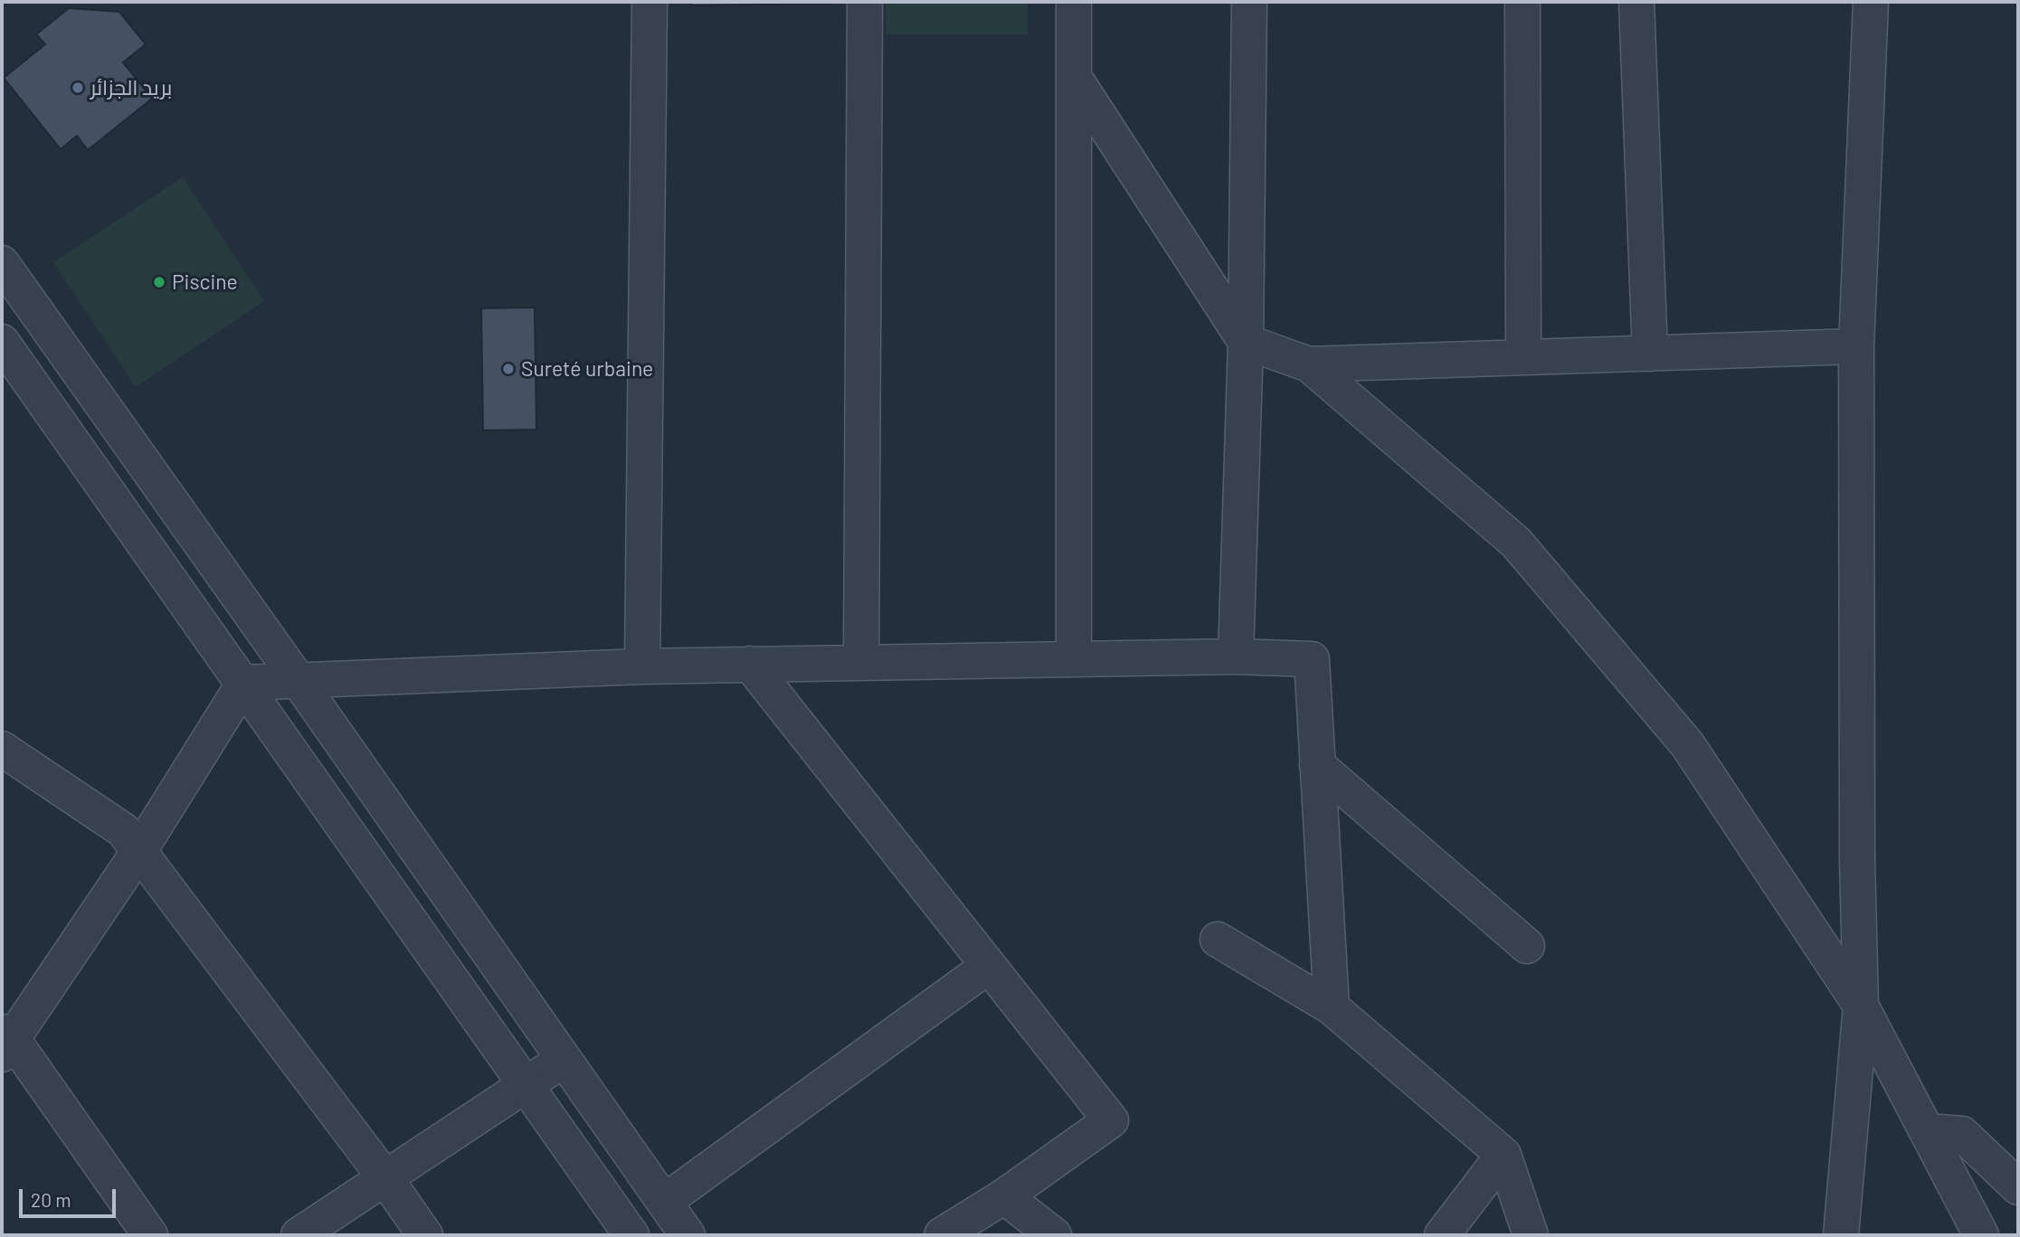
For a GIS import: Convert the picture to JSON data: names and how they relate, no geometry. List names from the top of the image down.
{
  "places": ["بريد الجزائر", "Piscine", "Sureté urbaine"],
  "scale_bar": "20 m"
}
